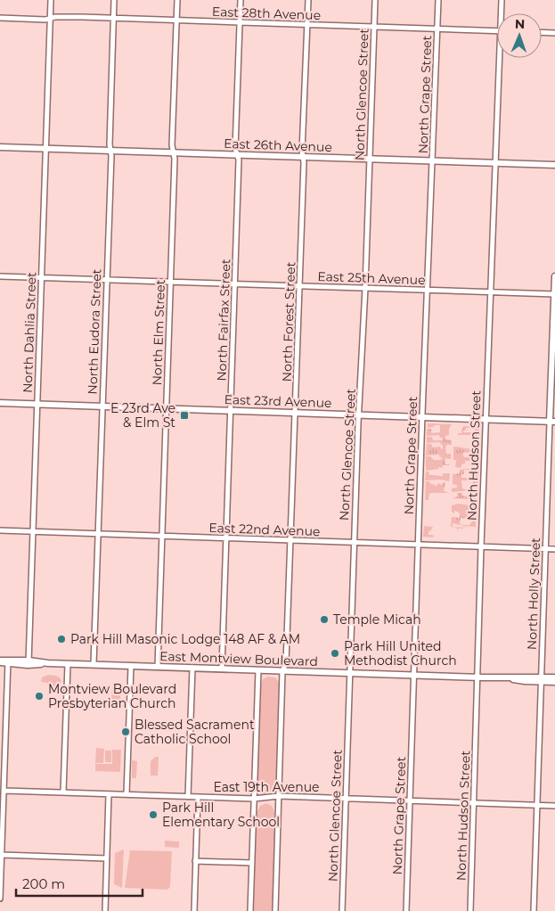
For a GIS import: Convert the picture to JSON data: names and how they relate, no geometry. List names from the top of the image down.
{
  "streets": {
    "street": [
      "East 28th Avenue",
      "North Glencoe Street",
      "North Grape Street",
      "East 26th Avenue",
      "East 25th Avenue",
      "North Fairfax Street",
      "North Forest Street",
      "North Eudora Street",
      "North Dahlia Street",
      "North Elm Street",
      "East 23rd Avenue",
      "North Hudson Street",
      "East 22nd Avenue",
      "North Holly Street",
      "East Montview Boulevard",
      "East 19th Avenue"
    ]
  },
  "crossings": [
    ["East 28th Avenue", "North Glencoe Street"],
    ["East 28th Avenue", "North Grape Street"],
    ["East 28th Avenue", "North Fairfax Street"],
    ["East 28th Avenue", "North Forest Street"],
    ["East 28th Avenue", "North Eudora Street"],
    ["East 28th Avenue", "North Dahlia Street"],
    ["East 28th Avenue", "North Elm Street"],
    ["North Glencoe Street", "East 26th Avenue"],
    ["North Glencoe Street", "East 25th Avenue"],
    ["North Glencoe Street", "East 23rd Avenue"],
    ["North Glencoe Street", "East 22nd Avenue"],
    ["North Glencoe Street", "East Montview Boulevard"],
    ["North Glencoe Street", "East 19th Avenue"],
    ["North Grape Street", "East 26th Avenue"],
    ["North Grape Street", "East 25th Avenue"],
    ["North Grape Street", "East 23rd Avenue"],
    ["North Grape Street", "East 22nd Avenue"],
    ["North Grape Street", "East Montview Boulevard"],
    ["North Grape Street", "East 19th Avenue"],
    ["East 26th Avenue", "North Fairfax Street"],
    ["East 26th Avenue", "North Forest Street"],
    ["East 26th Avenue", "North Eudora Street"],
    ["East 26th Avenue", "North Dahlia Street"],
    ["East 26th Avenue", "North Elm Street"],
    ["East 26th Avenue", "North Hudson Street"],
    ["East 25th Avenue", "North Fairfax Street"],
    ["East 25th Avenue", "North Forest Street"],
    ["East 25th Avenue", "North Eudora Street"],
    ["East 25th Avenue", "North Dahlia Street"],
    ["East 25th Avenue", "North Elm Street"],
    ["East 25th Avenue", "North Hudson Street"],
    ["East 25th Avenue", "North Holly Street"],
    ["North Fairfax Street", "East 23rd Avenue"],
    ["North Fairfax Street", "East 22nd Avenue"],
    ["North Fairfax Street", "East Montview Boulevard"],
    ["North Forest Street", "East 23rd Avenue"],
    ["North Forest Street", "East 22nd Avenue"],
    ["North Forest Street", "East Montview Boulevard"],
    ["North Forest Street", "East 19th Avenue"],
    ["North Eudora Street", "East 23rd Avenue"],
    ["North Eudora Street", "East 22nd Avenue"],
    ["North Eudora Street", "East Montview Boulevard"],
    ["North Dahlia Street", "East 23rd Avenue"],
    ["North Dahlia Street", "East 22nd Avenue"],
    ["North Dahlia Street", "East Montview Boulevard"],
    ["North Elm Street", "East 23rd Avenue"],
    ["North Elm Street", "East 22nd Avenue"],
    ["North Elm Street", "East Montview Boulevard"],
    ["East 23rd Avenue", "North Hudson Street"],
    ["East 23rd Avenue", "North Holly Street"],
    ["North Hudson Street", "East 22nd Avenue"],
    ["North Hudson Street", "East Montview Boulevard"],
    ["North Hudson Street", "East 19th Avenue"],
    ["East 22nd Avenue", "North Holly Street"],
    ["North Holly Street", "East Montview Boulevard"],
    ["North Holly Street", "East 19th Avenue"]
  ],
  "places": {
    "transit": ["E 23rd Ave & Elm St"],
    "other": [
      "Temple Micah",
      "Park Hill Masonic Lodge 148 AF & AM",
      "Park Hill United Methodist Church",
      "Montview Boulevard Presbyterian Church",
      "Blessed Sacrament Catholic School",
      "Park Hill Elementary School"
    ]
  },
  "scale_bar": "200 m",
  "north": "top"
}
